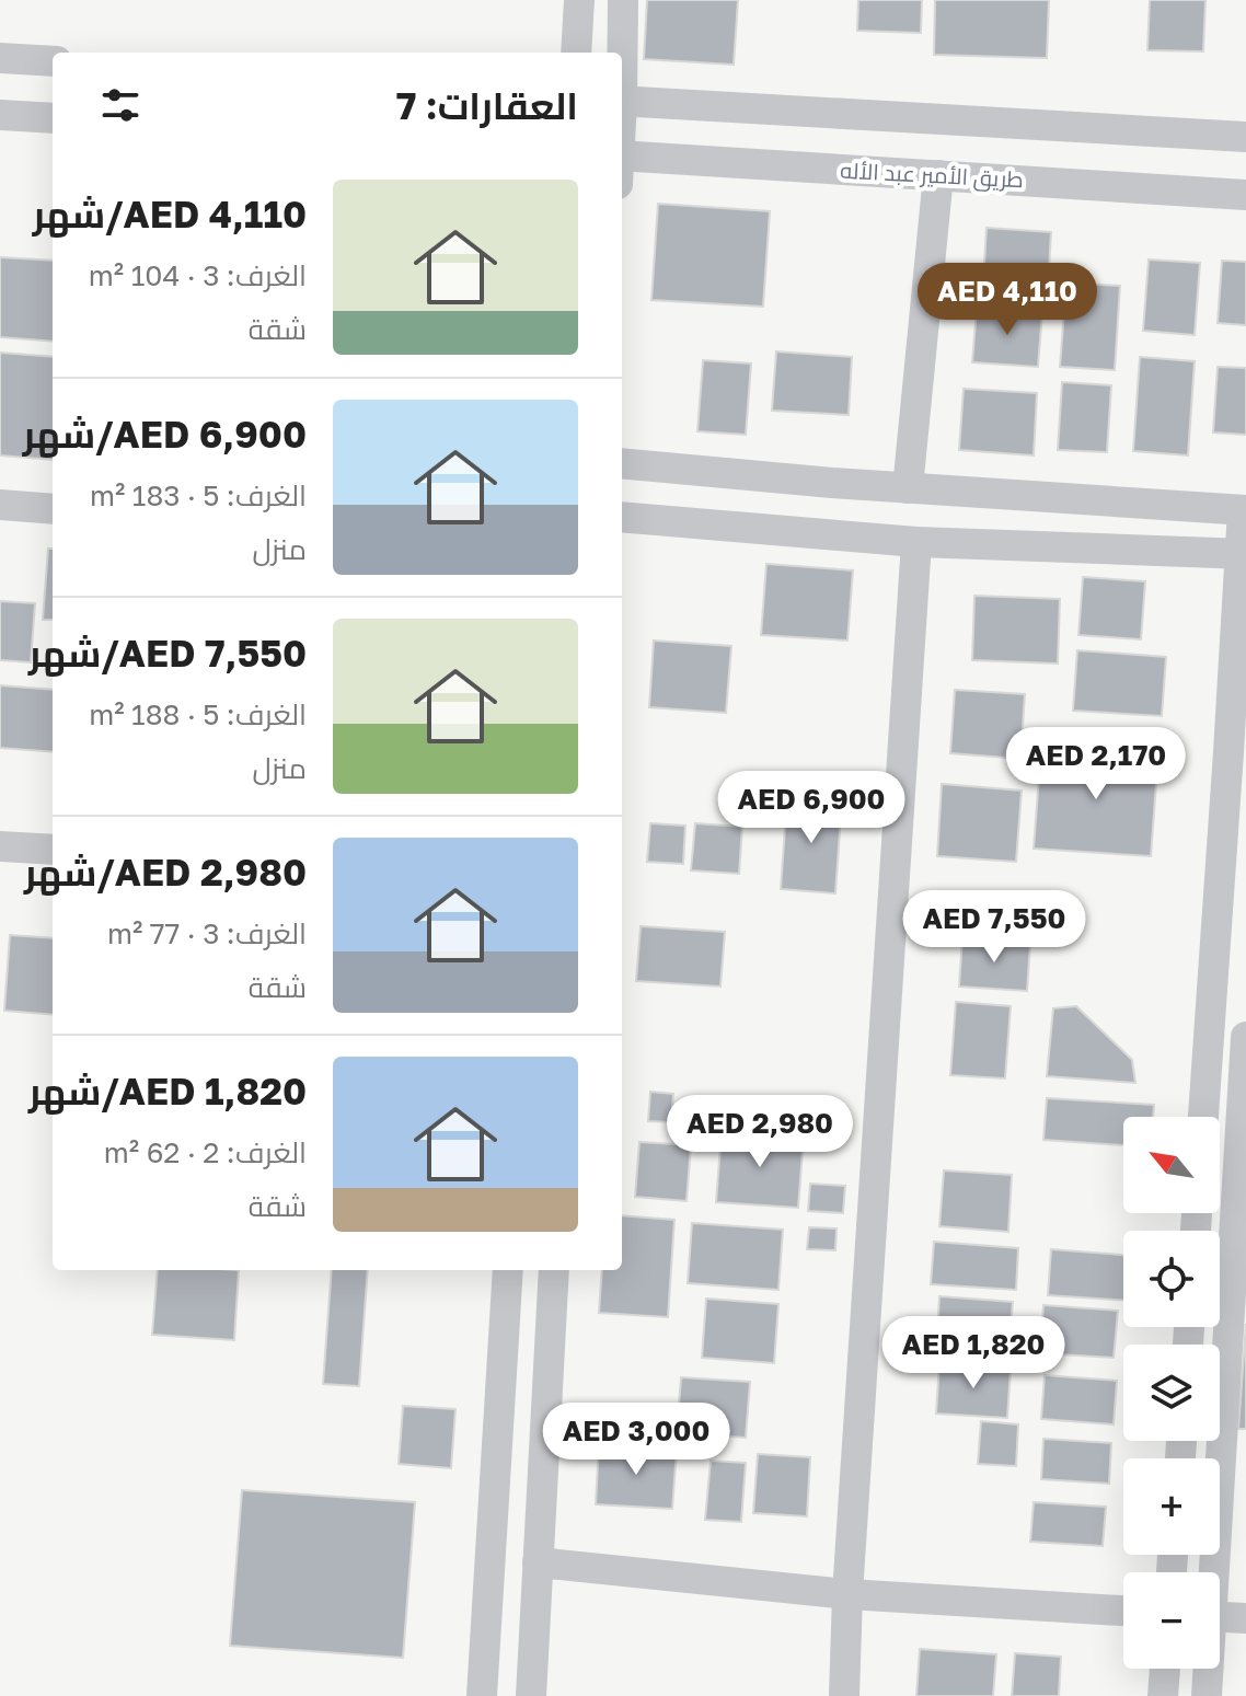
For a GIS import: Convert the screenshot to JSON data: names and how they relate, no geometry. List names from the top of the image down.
{
  "streets": {
    "street": ["طريق الأمير عبد الأله"]
  },
  "north": "top left",
  "page": {
    "heading": "العقارات: 7",
    "list": [
      {
        "name": "AED 4,110/شهر",
        "note": "الغرف: 3 · 104 m² · شقة"
      },
      {
        "name": "AED 6,900/شهر",
        "note": "الغرف: 5 · 183 m² · منزل"
      },
      {
        "name": "AED 7,550/شهر",
        "note": "الغرف: 5 · 188 m² · منزل"
      },
      {
        "name": "AED 2,980/شهر",
        "note": "الغرف: 3 · 77 m² · شقة"
      },
      {
        "name": "AED 1,820/شهر",
        "note": "الغرف: 2 · 62 m² · شقة"
      }
    ],
    "price": [
      "AED 4,110",
      "AED 2,170",
      "AED 6,900",
      "AED 7,550",
      "AED 2,980",
      "AED 1,820",
      "AED 3,000"
    ],
    "map_buttons": ["+", "−"]
  }
}
